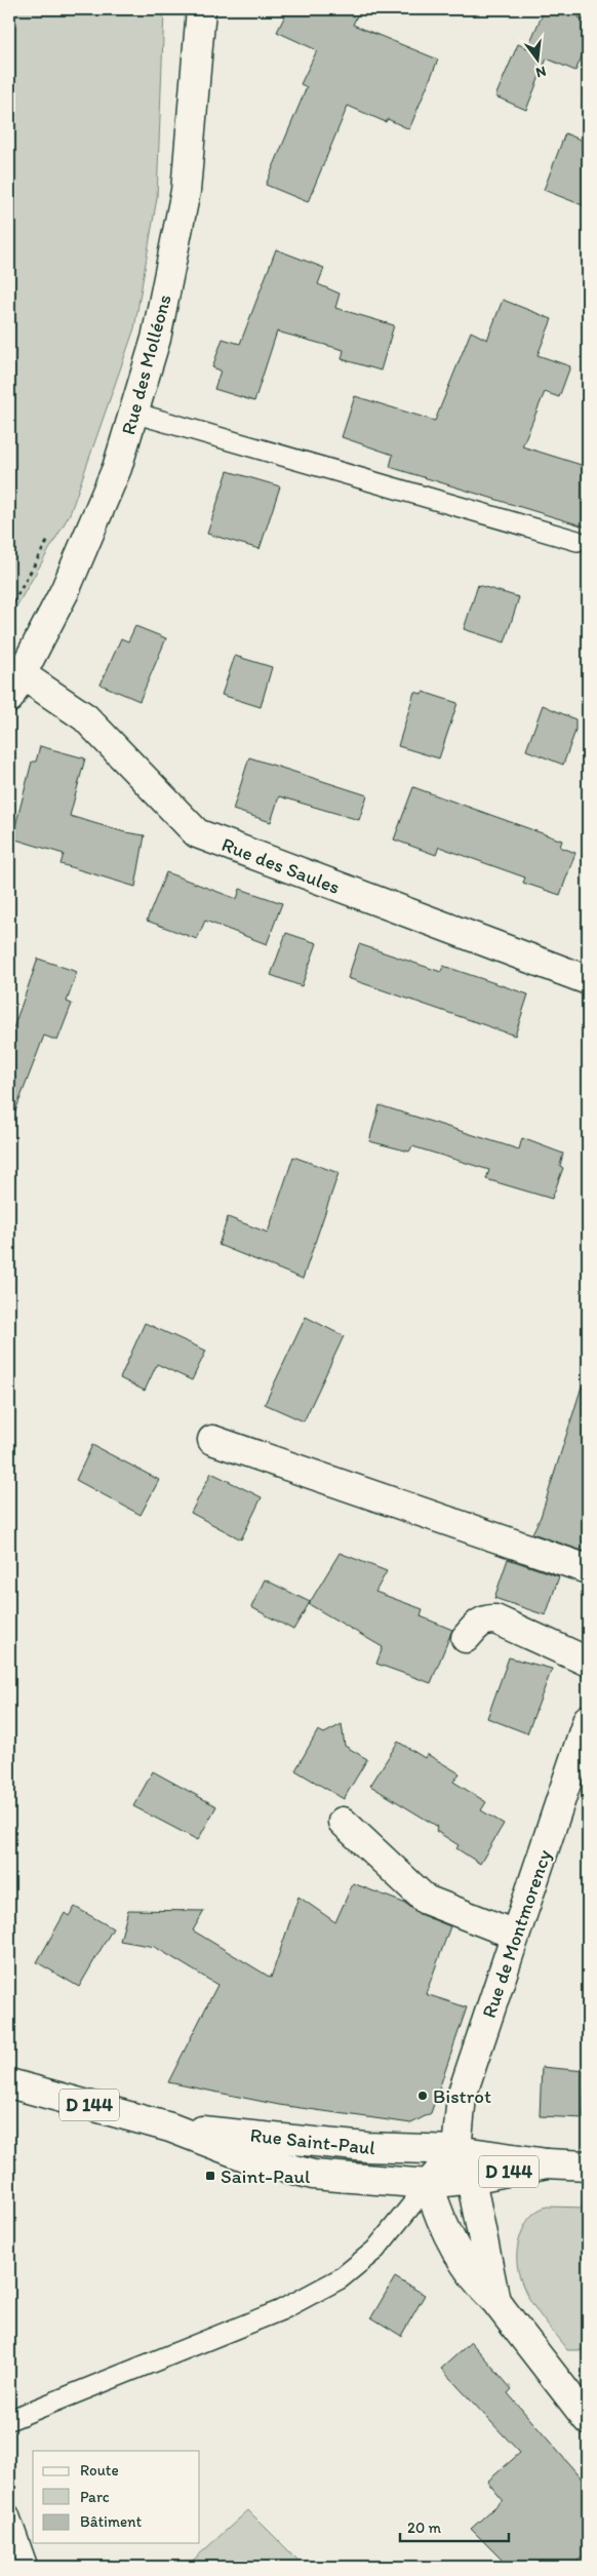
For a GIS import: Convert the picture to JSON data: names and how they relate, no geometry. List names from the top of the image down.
{
  "streets": {
    "street": [
      "Rue des Molléons",
      "Rue des Saules",
      "Rue de Montmorency",
      "D 144",
      "Rue Saint-Paul"
    ]
  },
  "crossings": [
    ["Rue des Molléons", "Rue des Saules"],
    ["Rue de Montmorency", "Rue Saint-Paul"],
    ["D 144", "Rue Saint-Paul"]
  ],
  "places": {
    "other": ["Bistrot"],
    "transit": ["Saint-Paul"]
  },
  "legend": ["Route", "Parc", "Bâtiment"],
  "scale_bar": "20 m",
  "north": "bottom"
}
